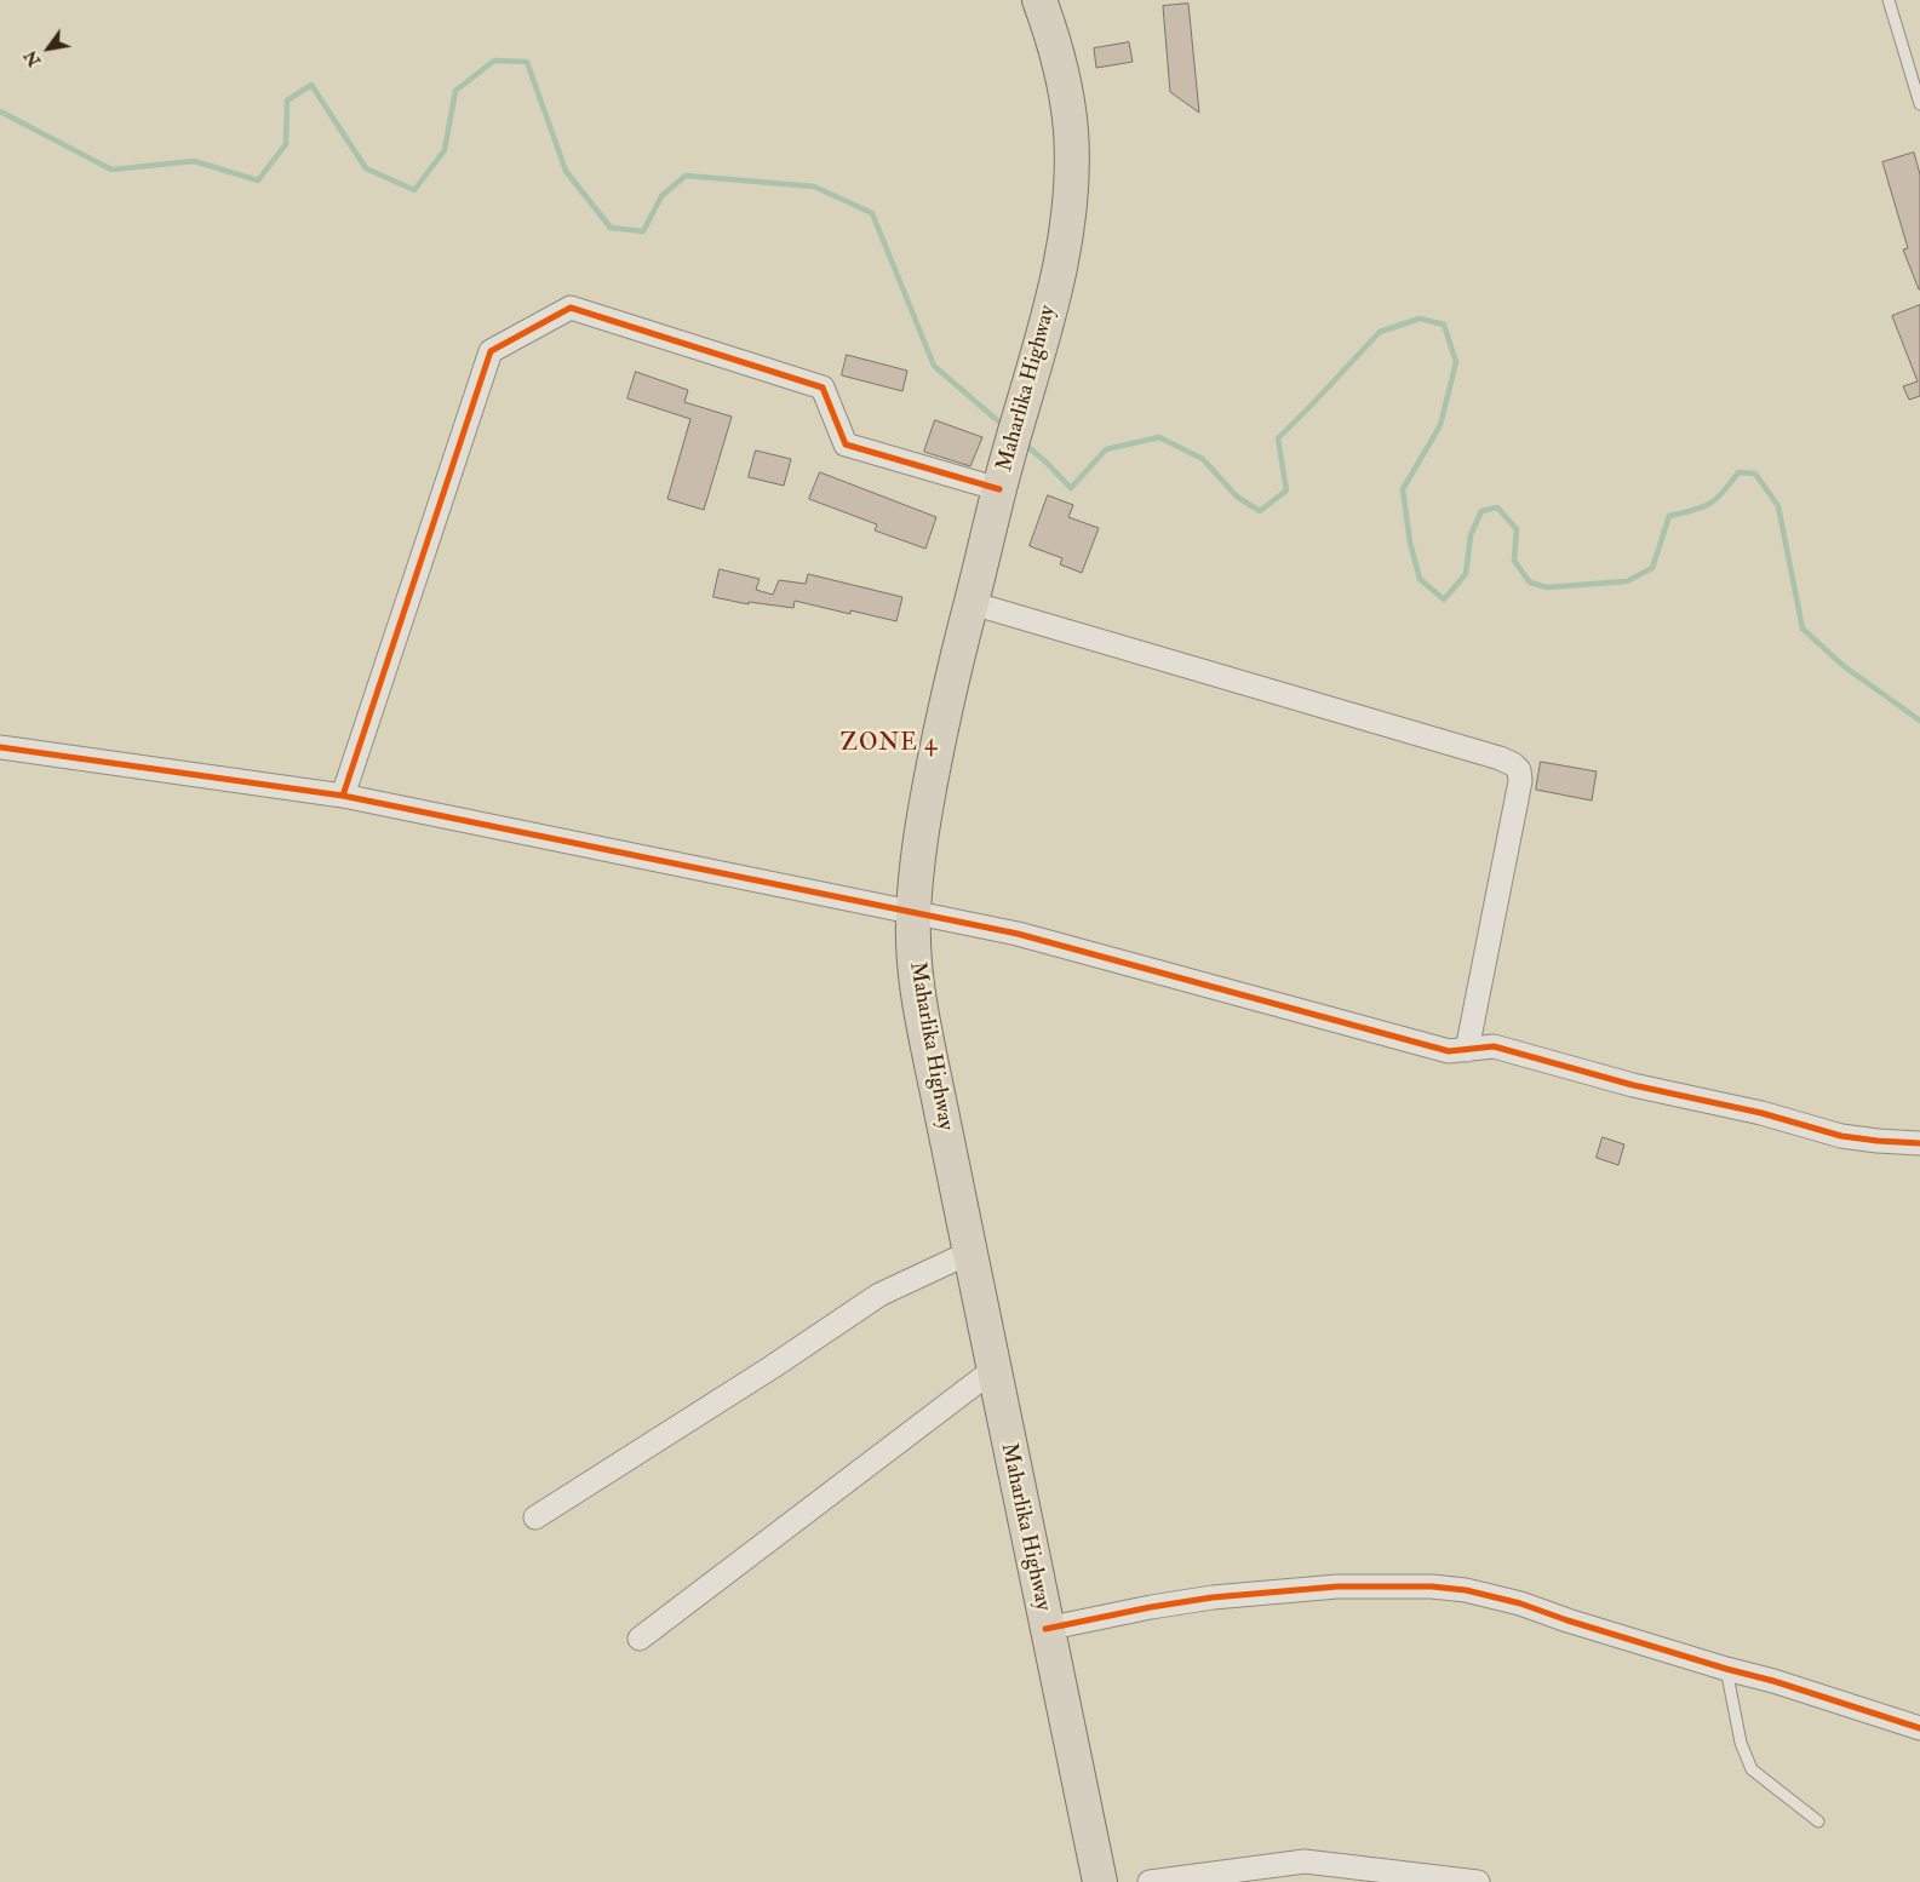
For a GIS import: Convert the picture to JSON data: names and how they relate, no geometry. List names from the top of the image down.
{
  "streets": {
    "highway": ["Maharlika Highway"]
  },
  "districts": ["ZONE 4"],
  "north": "bottom left"
}
